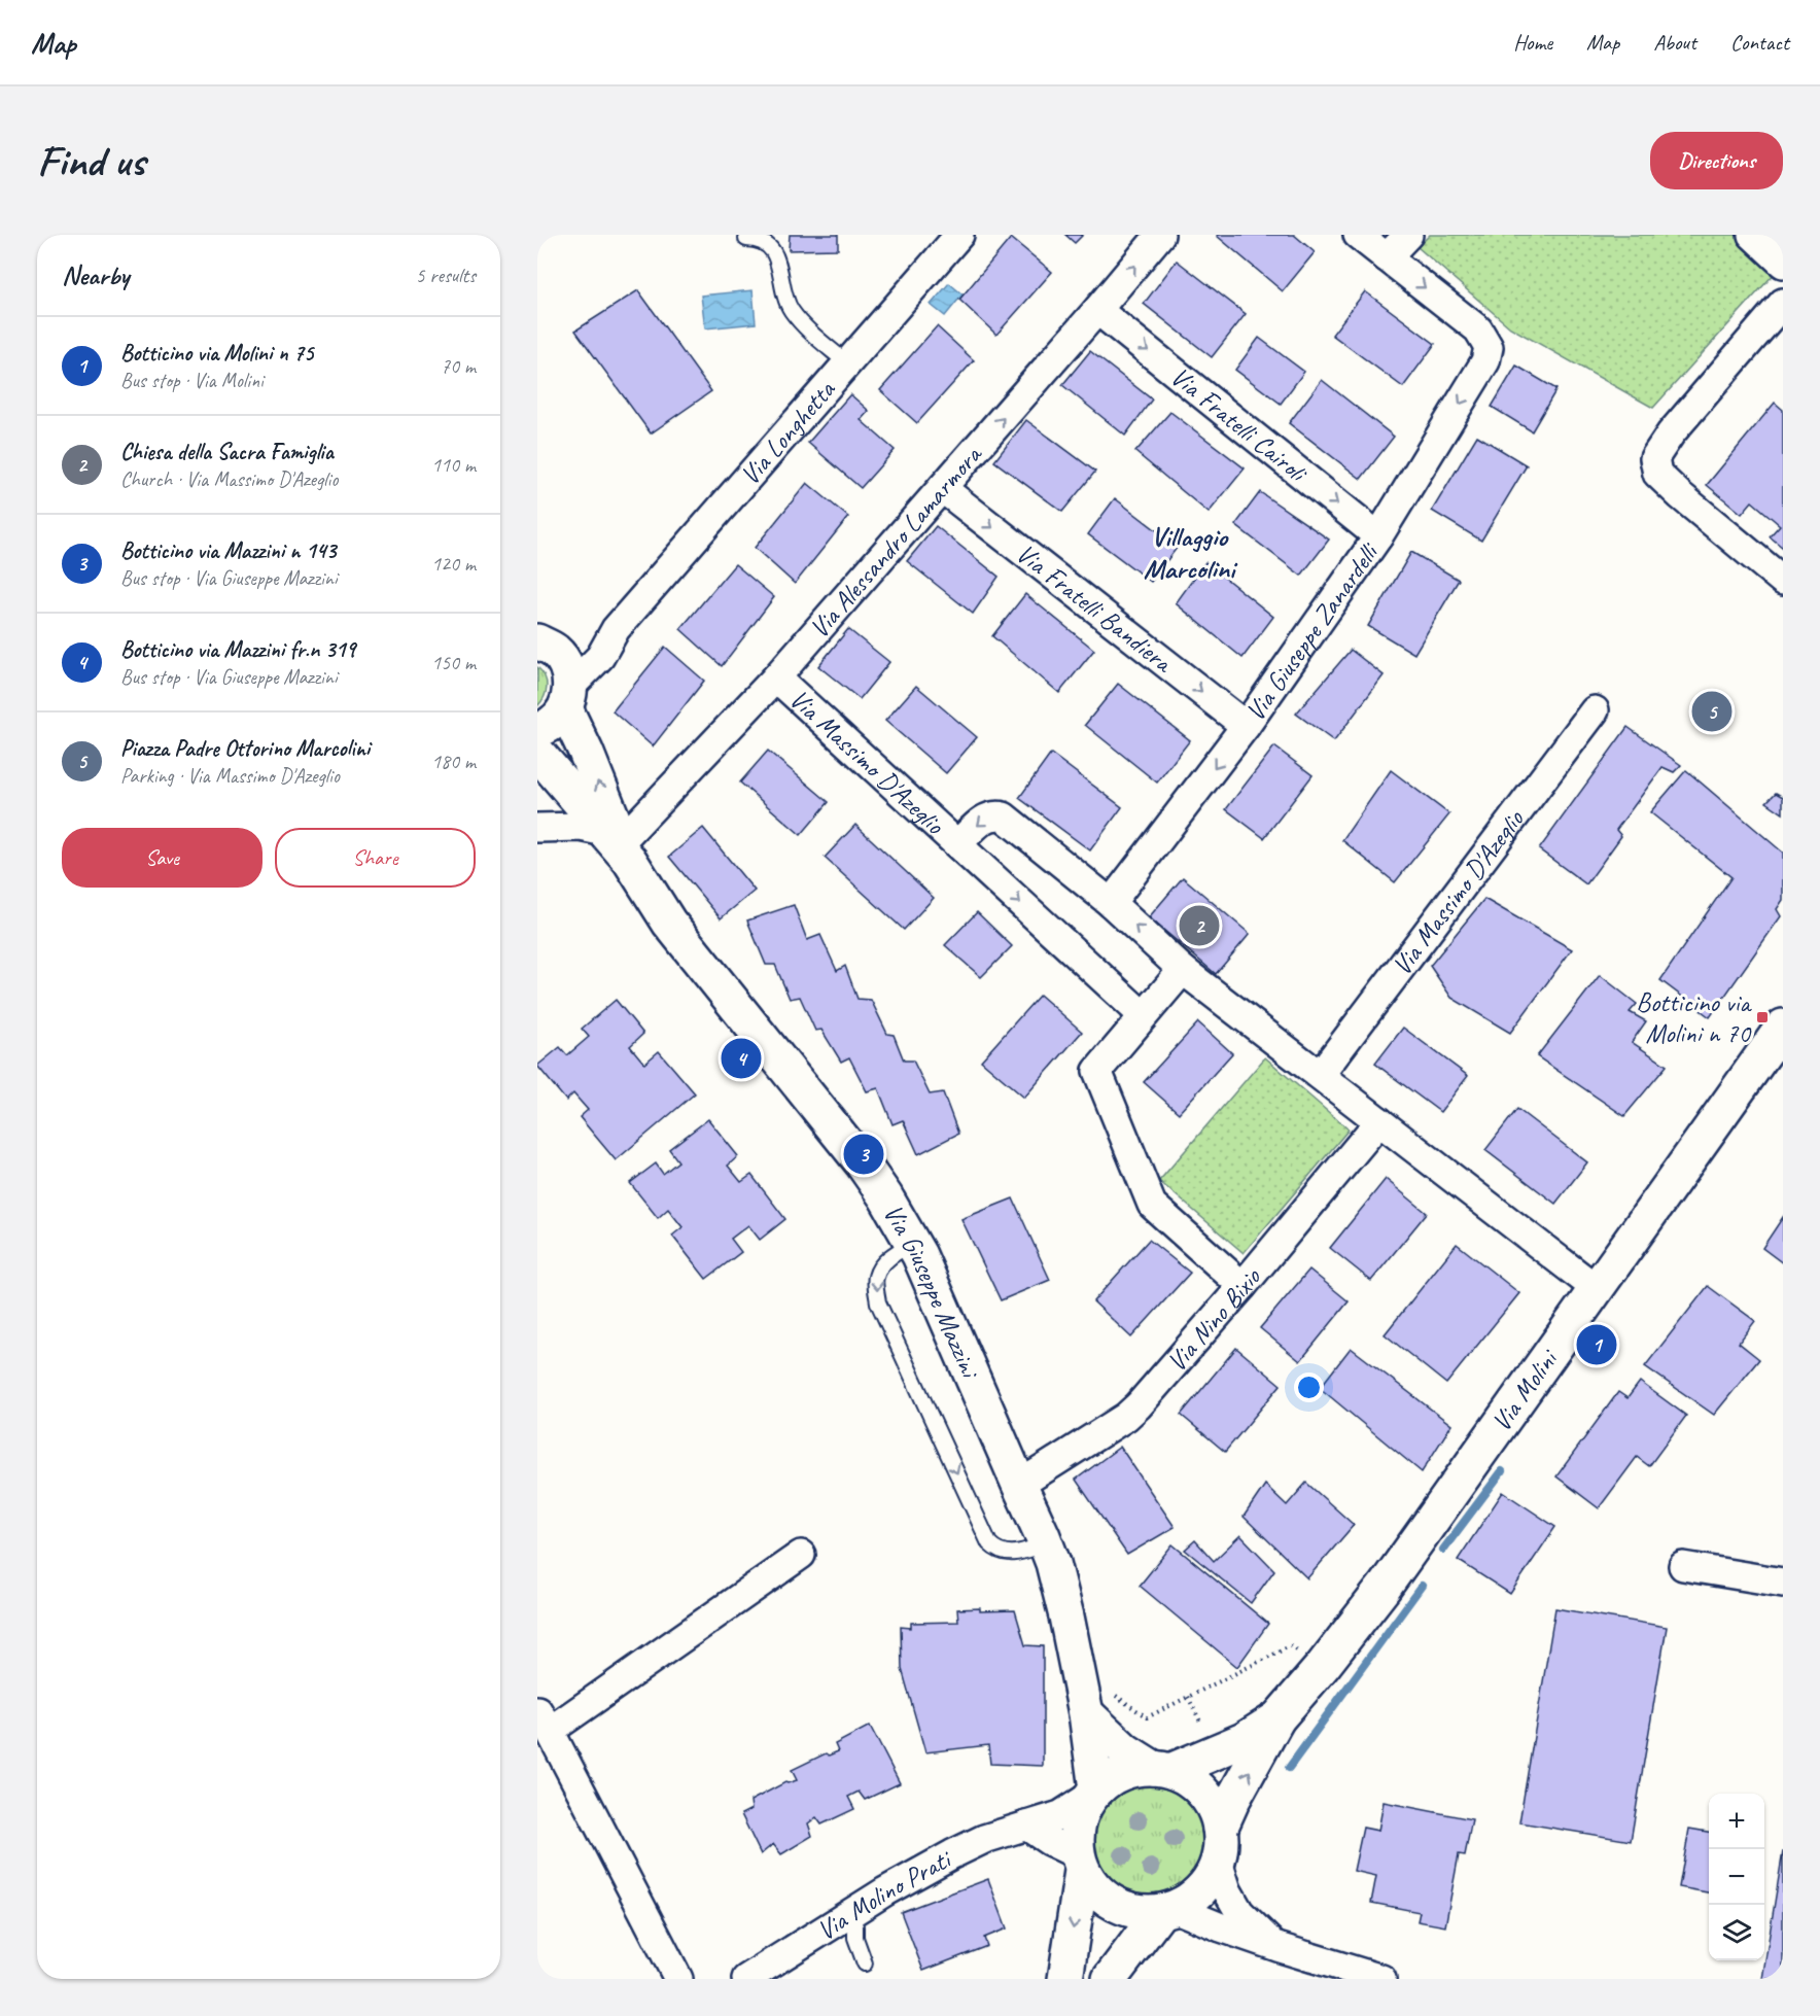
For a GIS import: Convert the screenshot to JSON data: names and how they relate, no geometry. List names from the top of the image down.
{
  "streets": {
    "street": [
      "Via Fratelli Cairoli",
      "Via Longhetta",
      "Via Alessandro Lamarmora",
      "Via Fratelli Bandiera",
      "Via Giuseppe Zanardelli",
      "Via Massimo D'Azeglio",
      "Via Giuseppe Mazzini",
      "Via Nino Bixio",
      "Via Molini",
      "Via Molino Prati"
    ]
  },
  "crossings": [
    ["Via Fratelli Cairoli", "Via Alessandro Lamarmora"],
    ["Via Fratelli Cairoli", "Via Giuseppe Zanardelli"],
    ["Via Longhetta", "Via Giuseppe Mazzini"],
    ["Via Alessandro Lamarmora", "Via Fratelli Bandiera"],
    ["Via Alessandro Lamarmora", "Via Massimo D'Azeglio"],
    ["Via Alessandro Lamarmora", "Via Giuseppe Mazzini"],
    ["Via Fratelli Bandiera", "Via Giuseppe Zanardelli"],
    ["Via Giuseppe Zanardelli", "Via Massimo D'Azeglio"],
    ["Via Massimo D'Azeglio", "Via Nino Bixio"],
    ["Via Massimo D'Azeglio", "Via Molini"],
    ["Via Giuseppe Mazzini", "Via Nino Bixio"],
    ["Via Giuseppe Mazzini", "Via Molini"],
    ["Via Giuseppe Mazzini", "Via Molino Prati"],
    ["Via Molini", "Via Molino Prati"]
  ],
  "one_way": [
    "Via Fratelli Cairoli",
    "Via Alessandro Lamarmora",
    "Via Fratelli Bandiera",
    "Via Giuseppe Zanardelli"
  ],
  "districts": ["Villaggio Marcolini"],
  "places": {
    "transit": ["Botticino via Molini n 70"]
  },
  "page": {
    "header": "Map",
    "nav": [
      "Home",
      "Map",
      "About",
      "Contact"
    ],
    "buttons": [
      "Directions",
      ["Save", "Share"]
    ],
    "title": "Find us",
    "heading": ["Nearby", "5 results"],
    "list": [
      {
        "mark": "1",
        "name": "Botticino via Molini n 75",
        "note": "Bus stop · Via Molini",
        "value": "70 m"
      },
      {
        "mark": "2",
        "name": "Chiesa della Sacra Famiglia",
        "note": "Church · Via Massimo D'Azeglio",
        "value": "110 m"
      },
      {
        "mark": "3",
        "name": "Botticino via Mazzini n 143",
        "note": "Bus stop · Via Giuseppe Mazzini",
        "value": "120 m"
      },
      {
        "mark": "4",
        "name": "Botticino via Mazzini fr.n 319",
        "note": "Bus stop · Via Giuseppe Mazzini",
        "value": "150 m"
      },
      {
        "mark": "5",
        "name": "Piazza Padre Ottorino Marcolini",
        "note": "Parking · Via Massimo D'Azeglio",
        "value": "180 m"
      }
    ],
    "pins": [
      "5",
      "2",
      "4",
      "3",
      "1"
    ],
    "map_buttons": ["+", "−"]
  }
}
